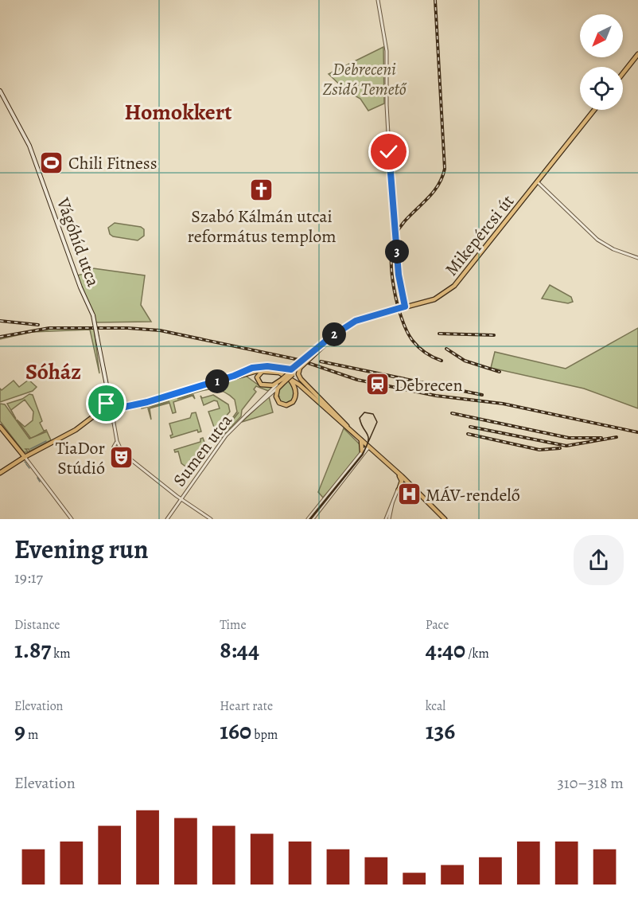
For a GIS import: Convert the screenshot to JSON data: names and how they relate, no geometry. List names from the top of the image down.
{
  "streets": {
    "main road": ["Mikepércsi út", "Vágóhíd utca"],
    "street": ["Sumen utca"]
  },
  "districts": ["Homokkert", "Sóház"],
  "parks": ["Debreceni Zsidó Temető"],
  "places": {
    "sports": ["Chili Fitness"],
    "church": ["Szabó Kálmán utcai református templom"],
    "station": ["Debrecen"],
    "theatre": ["TiaDor Stúdió"],
    "hospital": ["MÁV-rendelő"]
  },
  "north": "bottom left",
  "page": {
    "pins": ["3", "2", "1"],
    "heading": ["Evening run", "19:17"],
    "stats": [
      ["Distance", "1.87 km"],
      ["Time", "8:44"],
      ["Pace", "4:40 /km"],
      ["Elevation", "9 m"],
      ["Heart rate", "160 bpm"],
      ["kcal", "136"]
    ],
    "chart": ["Elevation", "310–318 m"]
  }
}
